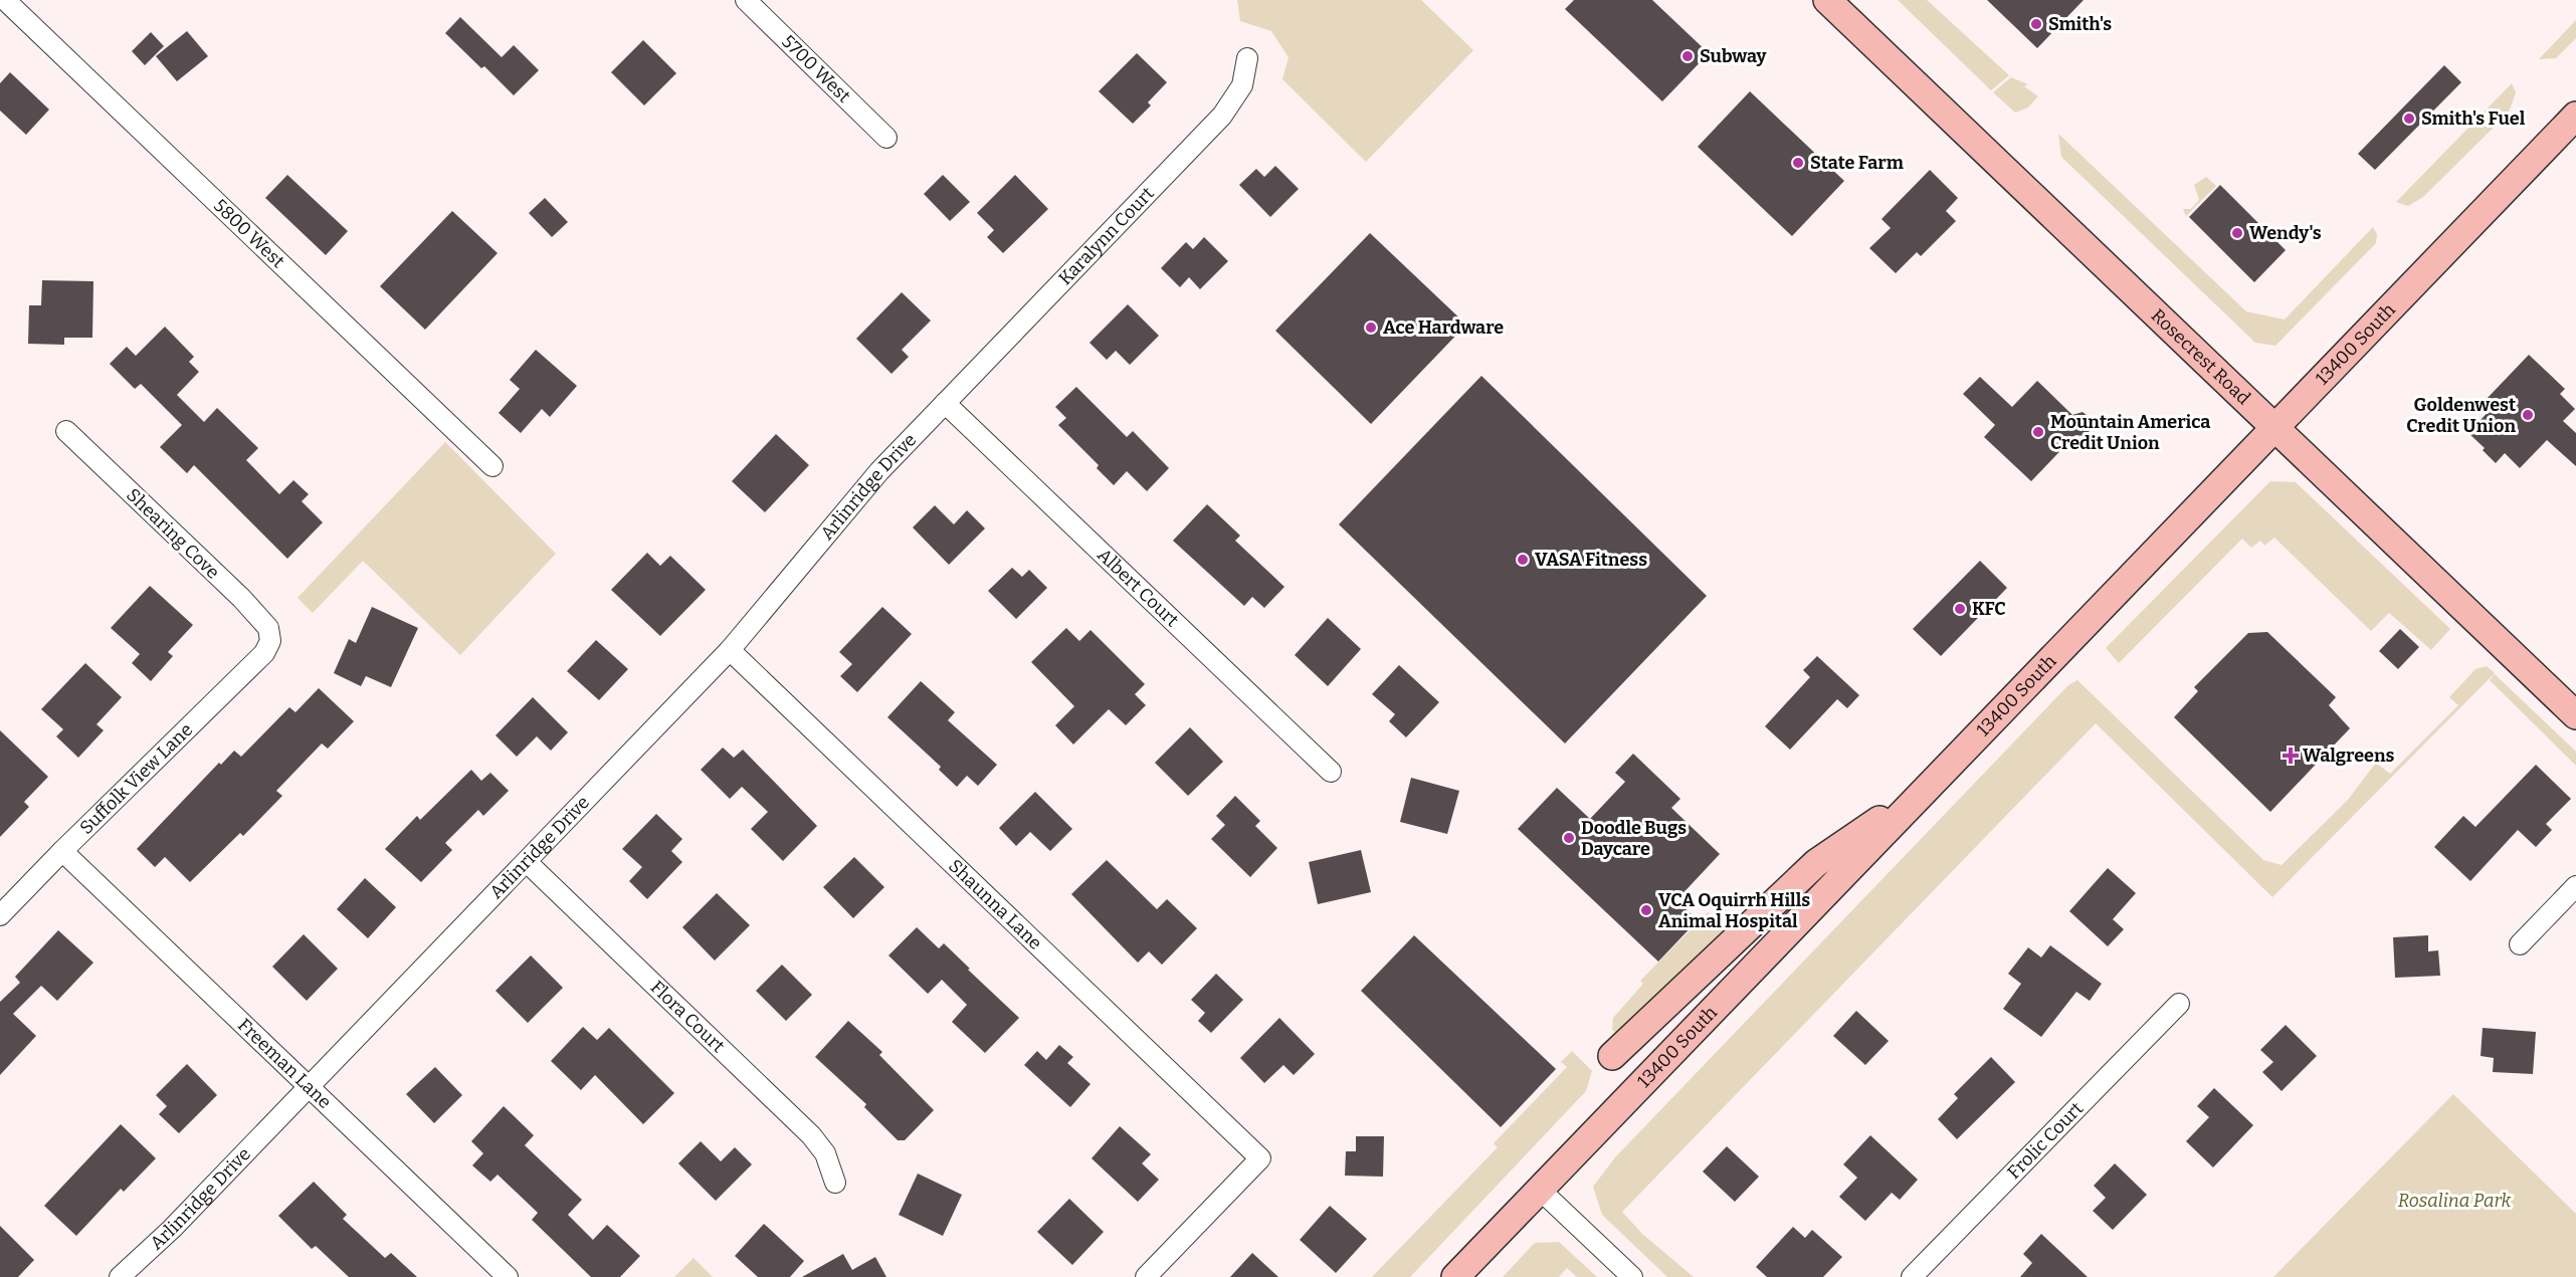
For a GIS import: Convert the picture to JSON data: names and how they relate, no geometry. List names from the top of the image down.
{
  "streets": {
    "main road": ["13400 South", "Rosecrest Road"],
    "street": [
      "5700 West",
      "5800 West",
      "Karalynn Court",
      "Arlinridge Drive",
      "Shearing Cove",
      "Albert Court",
      "Suffolk View Lane",
      "Shaunna Lane",
      "Flora Court",
      "Freeman Lane",
      "Frolic Court"
    ]
  },
  "crossings": [
    ["Karalynn Court", "Arlinridge Drive"],
    ["Karalynn Court", "Albert Court"],
    ["13400 South", "Rosecrest Road"],
    ["Arlinridge Drive", "Albert Court"],
    ["Arlinridge Drive", "Shaunna Lane"],
    ["Arlinridge Drive", "Flora Court"],
    ["Arlinridge Drive", "Freeman Lane"],
    ["Shearing Cove", "Suffolk View Lane"],
    ["Suffolk View Lane", "Freeman Lane"]
  ],
  "parks": ["Rosalina Park"],
  "places": {
    "other": [
      "Smith's",
      "Subway",
      "Smith's Fuel",
      "State Farm",
      "Wendy's",
      "Ace Hardware",
      "Goldenwest Credit Union",
      "Mountain America Credit Union",
      "VASA Fitness",
      "KFC",
      "Doodle Bugs Daycare",
      "VCA Oquirrh Hills Animal Hospital"
    ],
    "health": ["Walgreens"]
  }
}
